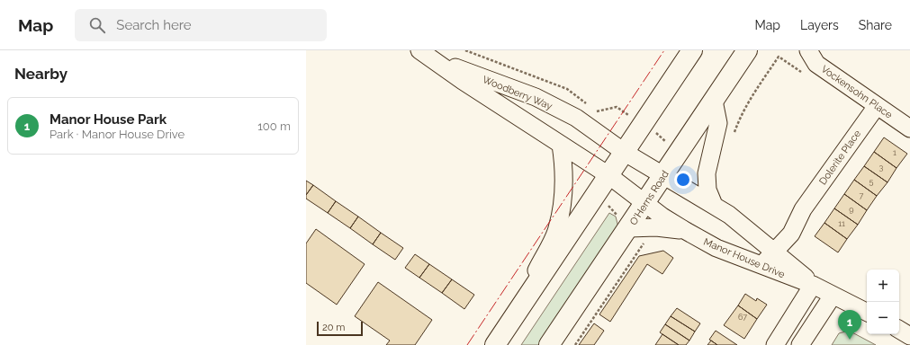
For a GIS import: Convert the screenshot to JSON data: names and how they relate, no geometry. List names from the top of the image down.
{
  "streets": {
    "main road": ["O'Herns Road"],
    "street": [
      "Vockensohn Place",
      "Woodberry Way",
      "Dolerite Place",
      "Manor House Drive"
    ]
  },
  "crossings": [
    ["Vockensohn Place", "Dolerite Place"],
    ["Woodberry Way", "Manor House Drive"],
    ["Dolerite Place", "Manor House Drive"],
    ["O'Herns Road", "Manor House Drive"]
  ],
  "house_numbers": [
    "1",
    "3",
    "5",
    "7",
    "9",
    "11",
    "67"
  ],
  "scale_bar": "20 m",
  "page": {
    "header": "Map",
    "search": "Search here",
    "nav": ["Map", "Layers", "Share"],
    "heading": "Nearby",
    "list": [
      {
        "mark": "1",
        "name": "Manor House Park",
        "note": "Park · Manor House Drive",
        "value": "100 m"
      }
    ],
    "map_buttons": ["+", "−"],
    "pins": "1",
    "scale": "20 m"
  }
}
